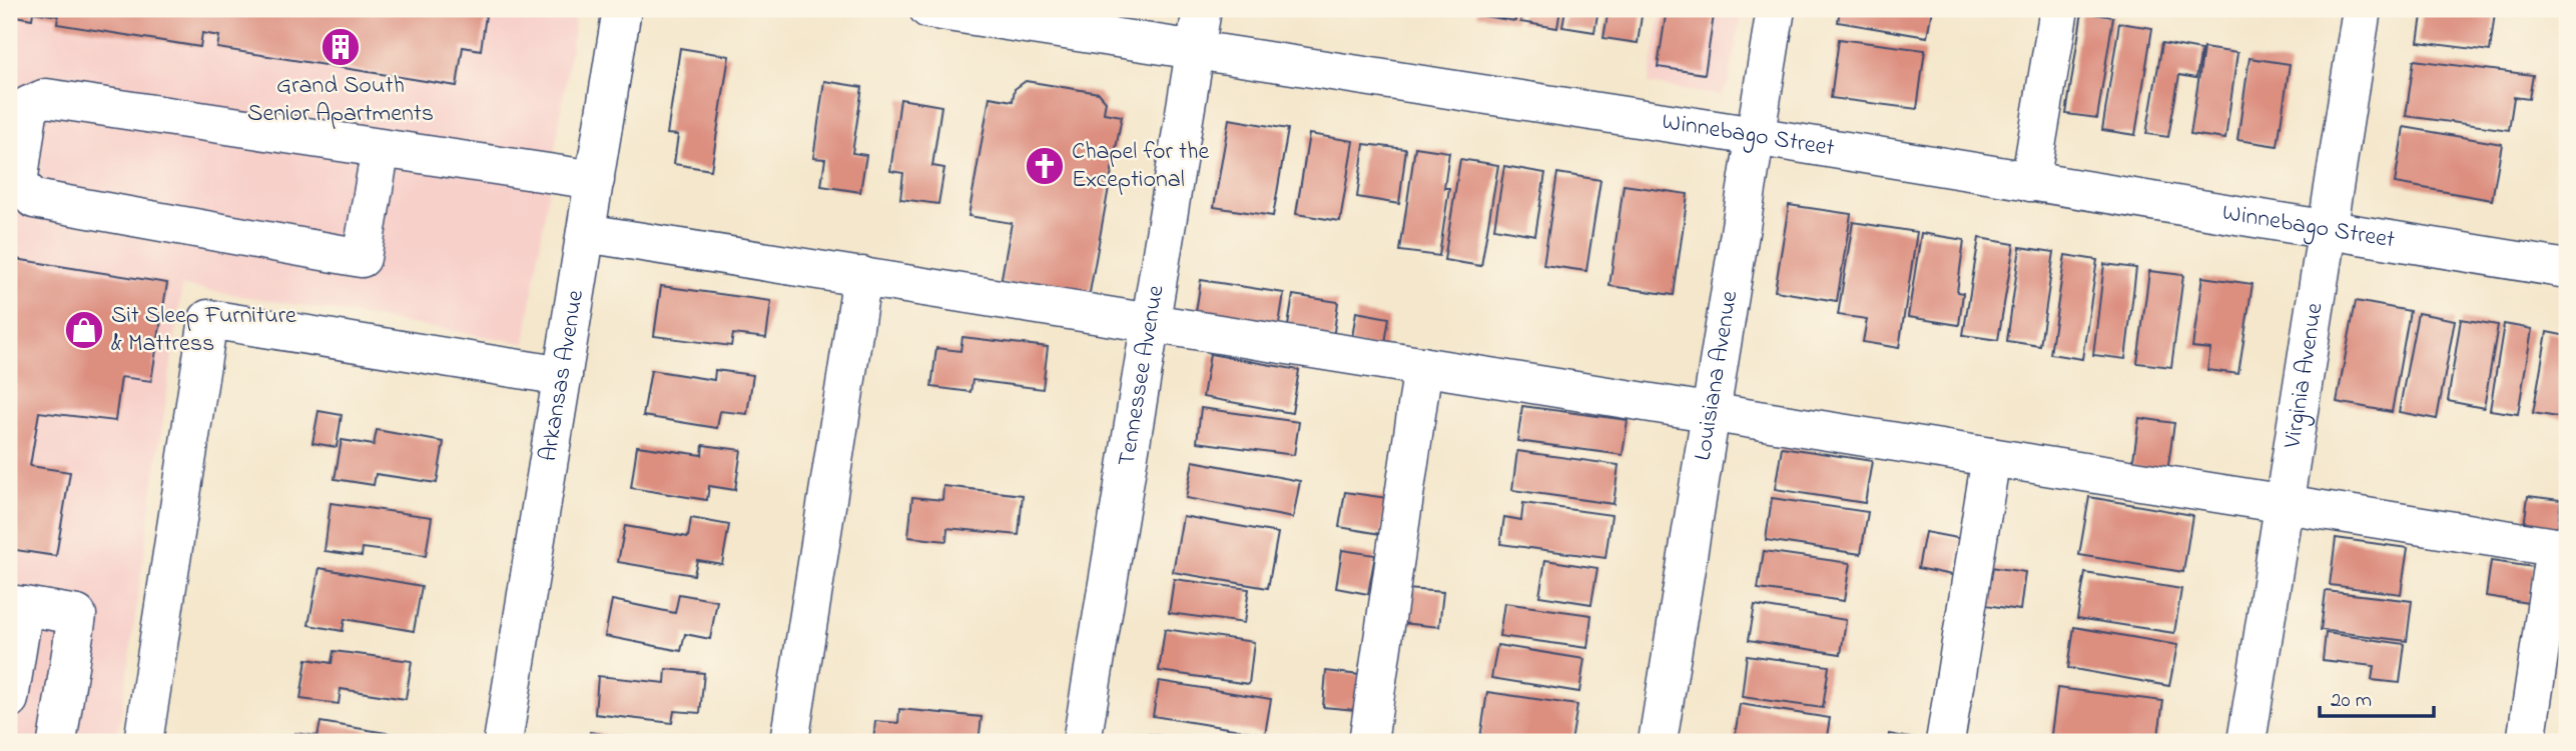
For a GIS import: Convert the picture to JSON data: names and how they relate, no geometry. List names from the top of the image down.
{
  "streets": {
    "street": [
      "Winnebago Street",
      "Arkansas Avenue",
      "Louisiana Avenue",
      "Virginia Avenue",
      "Tennessee Avenue"
    ]
  },
  "crossings": [
    ["Winnebago Street", "Louisiana Avenue"],
    ["Winnebago Street", "Virginia Avenue"],
    ["Winnebago Street", "Tennessee Avenue"]
  ],
  "places": {
    "building": ["Grand South Senior Apartments"],
    "church": ["Chapel for the Exceptional"],
    "shop": ["Sit Sleep Furniture & Mattress"]
  },
  "scale_bar": "20 m"
}
